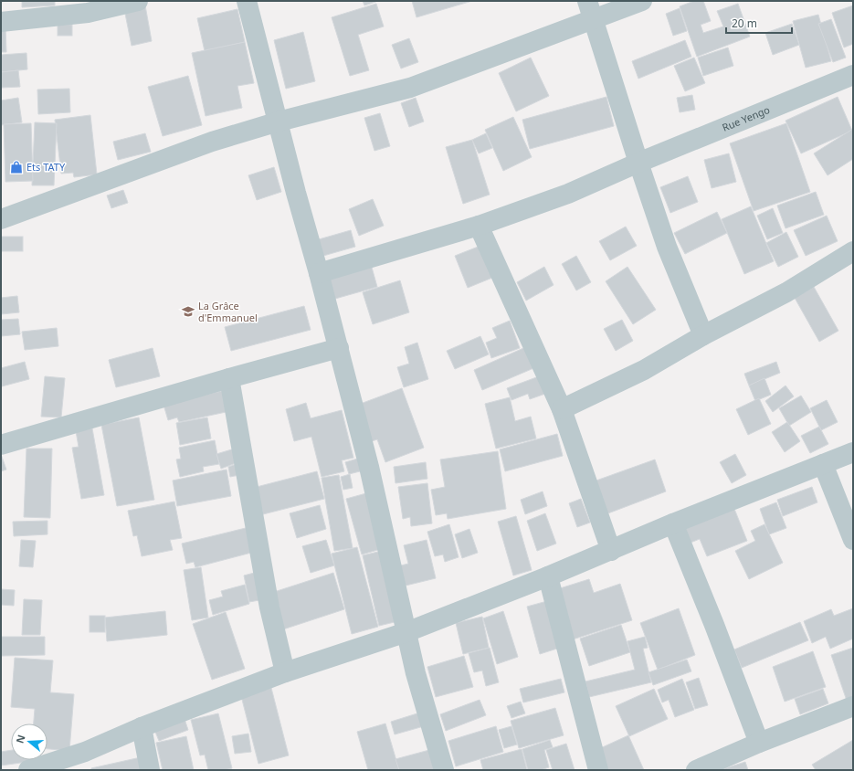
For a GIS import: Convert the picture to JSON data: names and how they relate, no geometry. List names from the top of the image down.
{
  "streets": {
    "street": ["Rue Yengo"]
  },
  "places": {
    "shop": ["Ets TATY"],
    "school or university": ["La Grâce d'Emmanuel"]
  },
  "scale_bar": "20 m",
  "north": "left"
}
